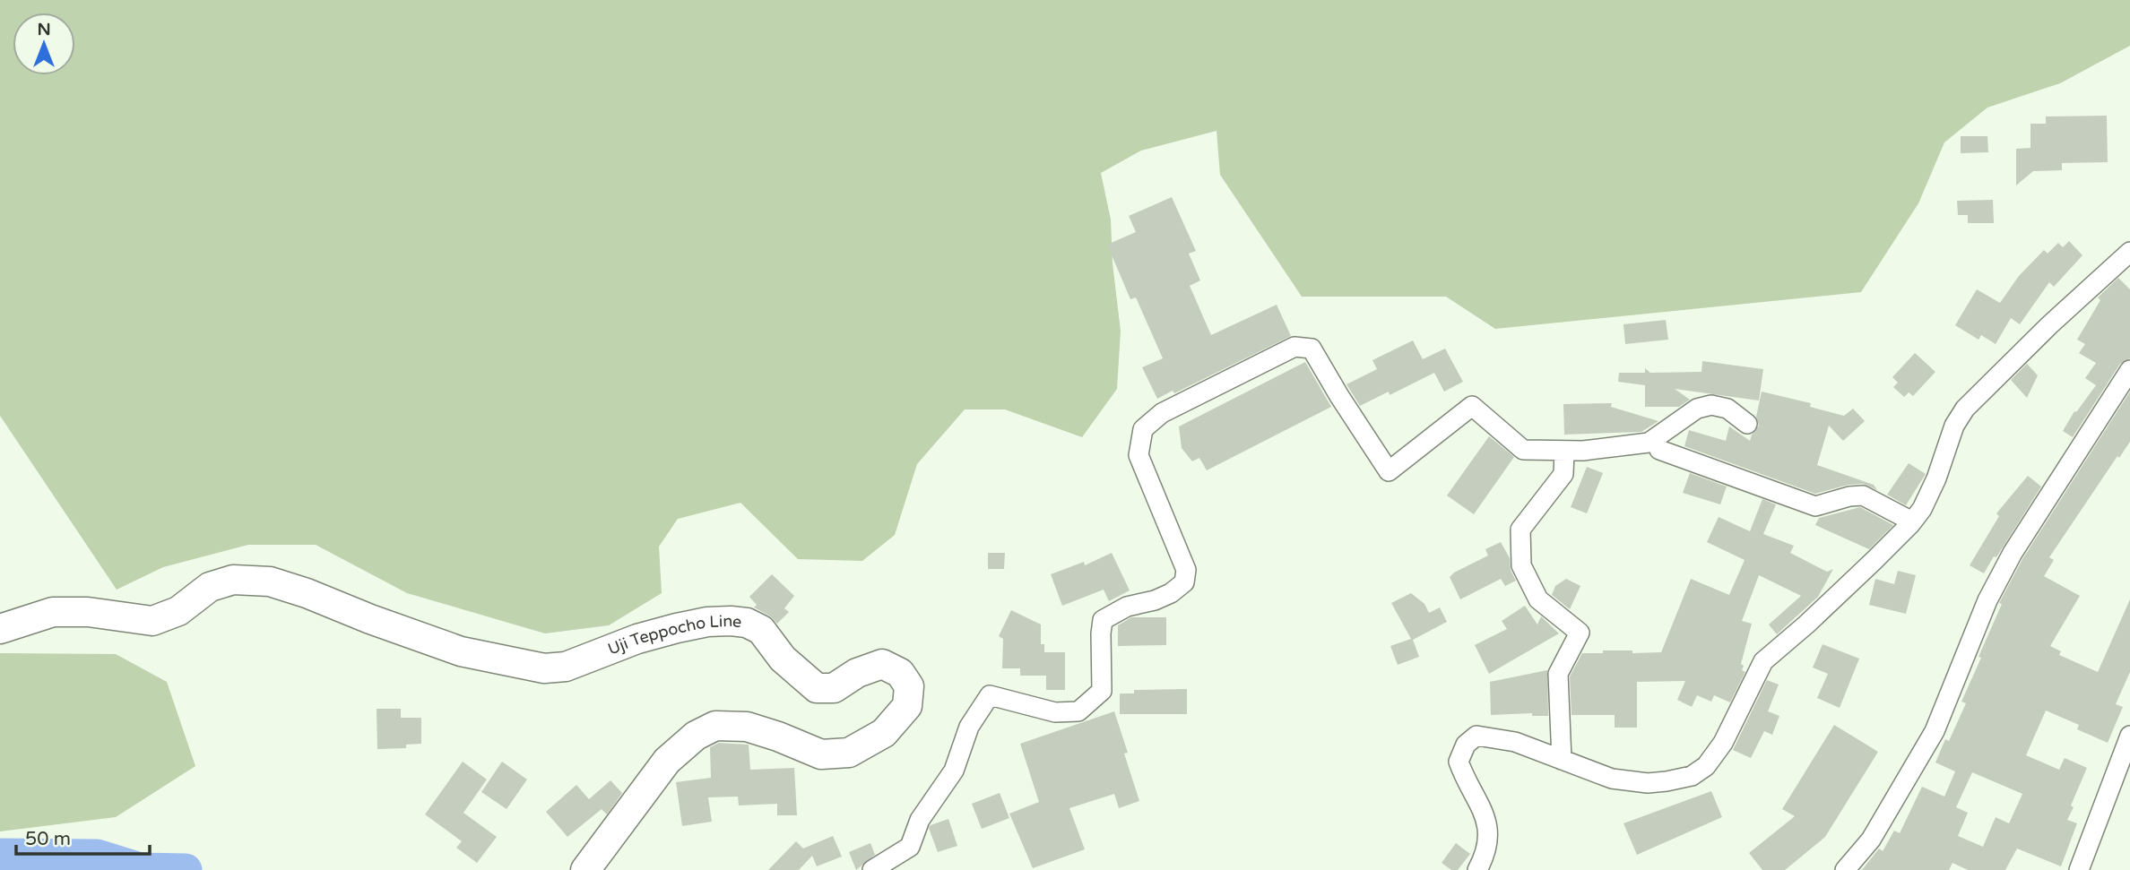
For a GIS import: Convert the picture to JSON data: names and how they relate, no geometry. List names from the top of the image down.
{
  "streets": {
    "main road": ["Uji Teppocho Line"]
  },
  "scale_bar": "50 m",
  "north": "top"
}
